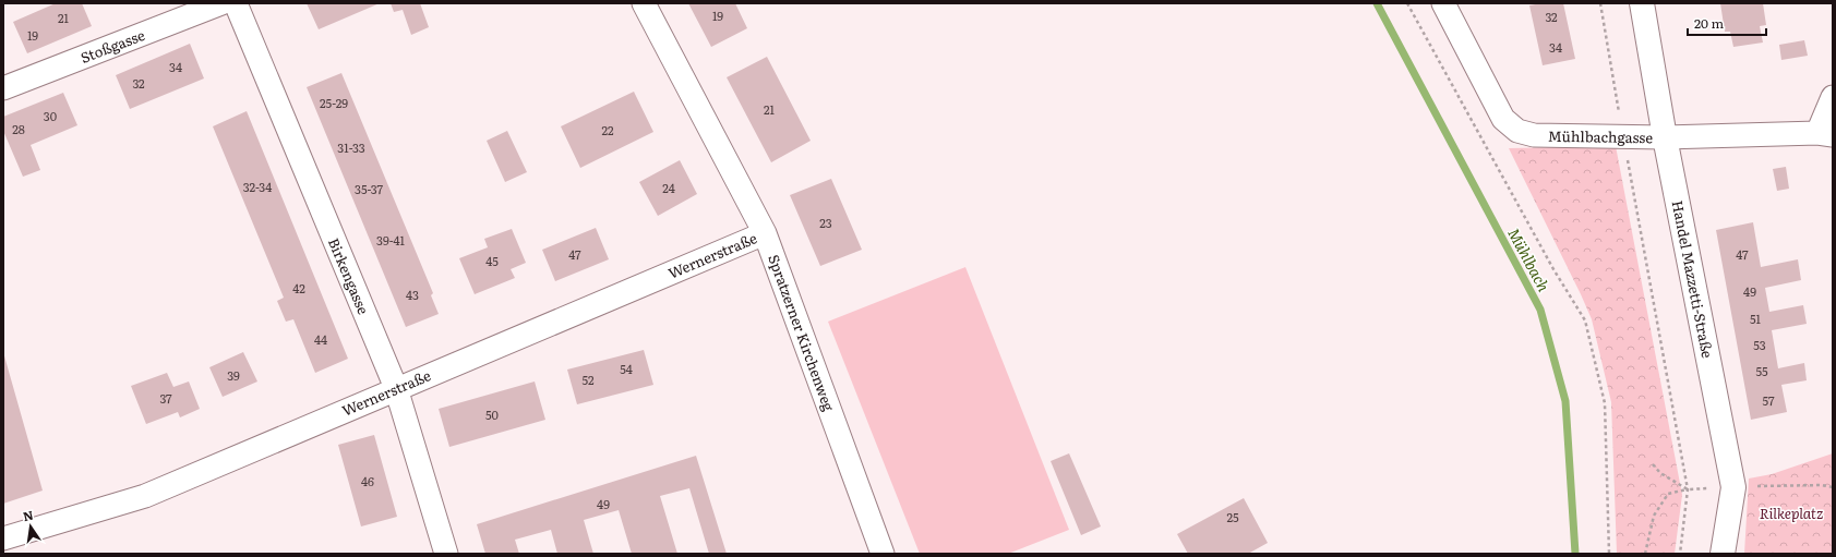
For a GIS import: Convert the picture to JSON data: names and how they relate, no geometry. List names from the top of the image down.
{
  "streets": {
    "street": [
      "Stoßgasse",
      "Mühlbachgasse",
      "Wernerstraße",
      "Birkengasse",
      "Handel Mazzetti-Straße",
      "Spratzerner Kirchenweg"
    ]
  },
  "crossings": [
    ["Mühlbachgasse", "Handel Mazzetti-Straße"],
    ["Wernerstraße", "Birkengasse"],
    ["Wernerstraße", "Spratzerner Kirchenweg"]
  ],
  "water": ["Mühlbach"],
  "parks": ["Rilkeplatz"],
  "house_numbers": [
    "19",
    "32",
    "21",
    "19",
    "34",
    "34",
    "32",
    "25-29",
    "21",
    "30",
    "28",
    "22",
    "31-33",
    "32-34",
    "24",
    "35-37",
    "23",
    "39-41",
    "47",
    "47",
    "45",
    "42",
    "49",
    "43",
    "51",
    "44",
    "53",
    "54",
    "55",
    "39",
    "52",
    "37",
    "57",
    "50",
    "46",
    "49",
    "25"
  ],
  "scale_bar": "20 m",
  "north": "top"
}
